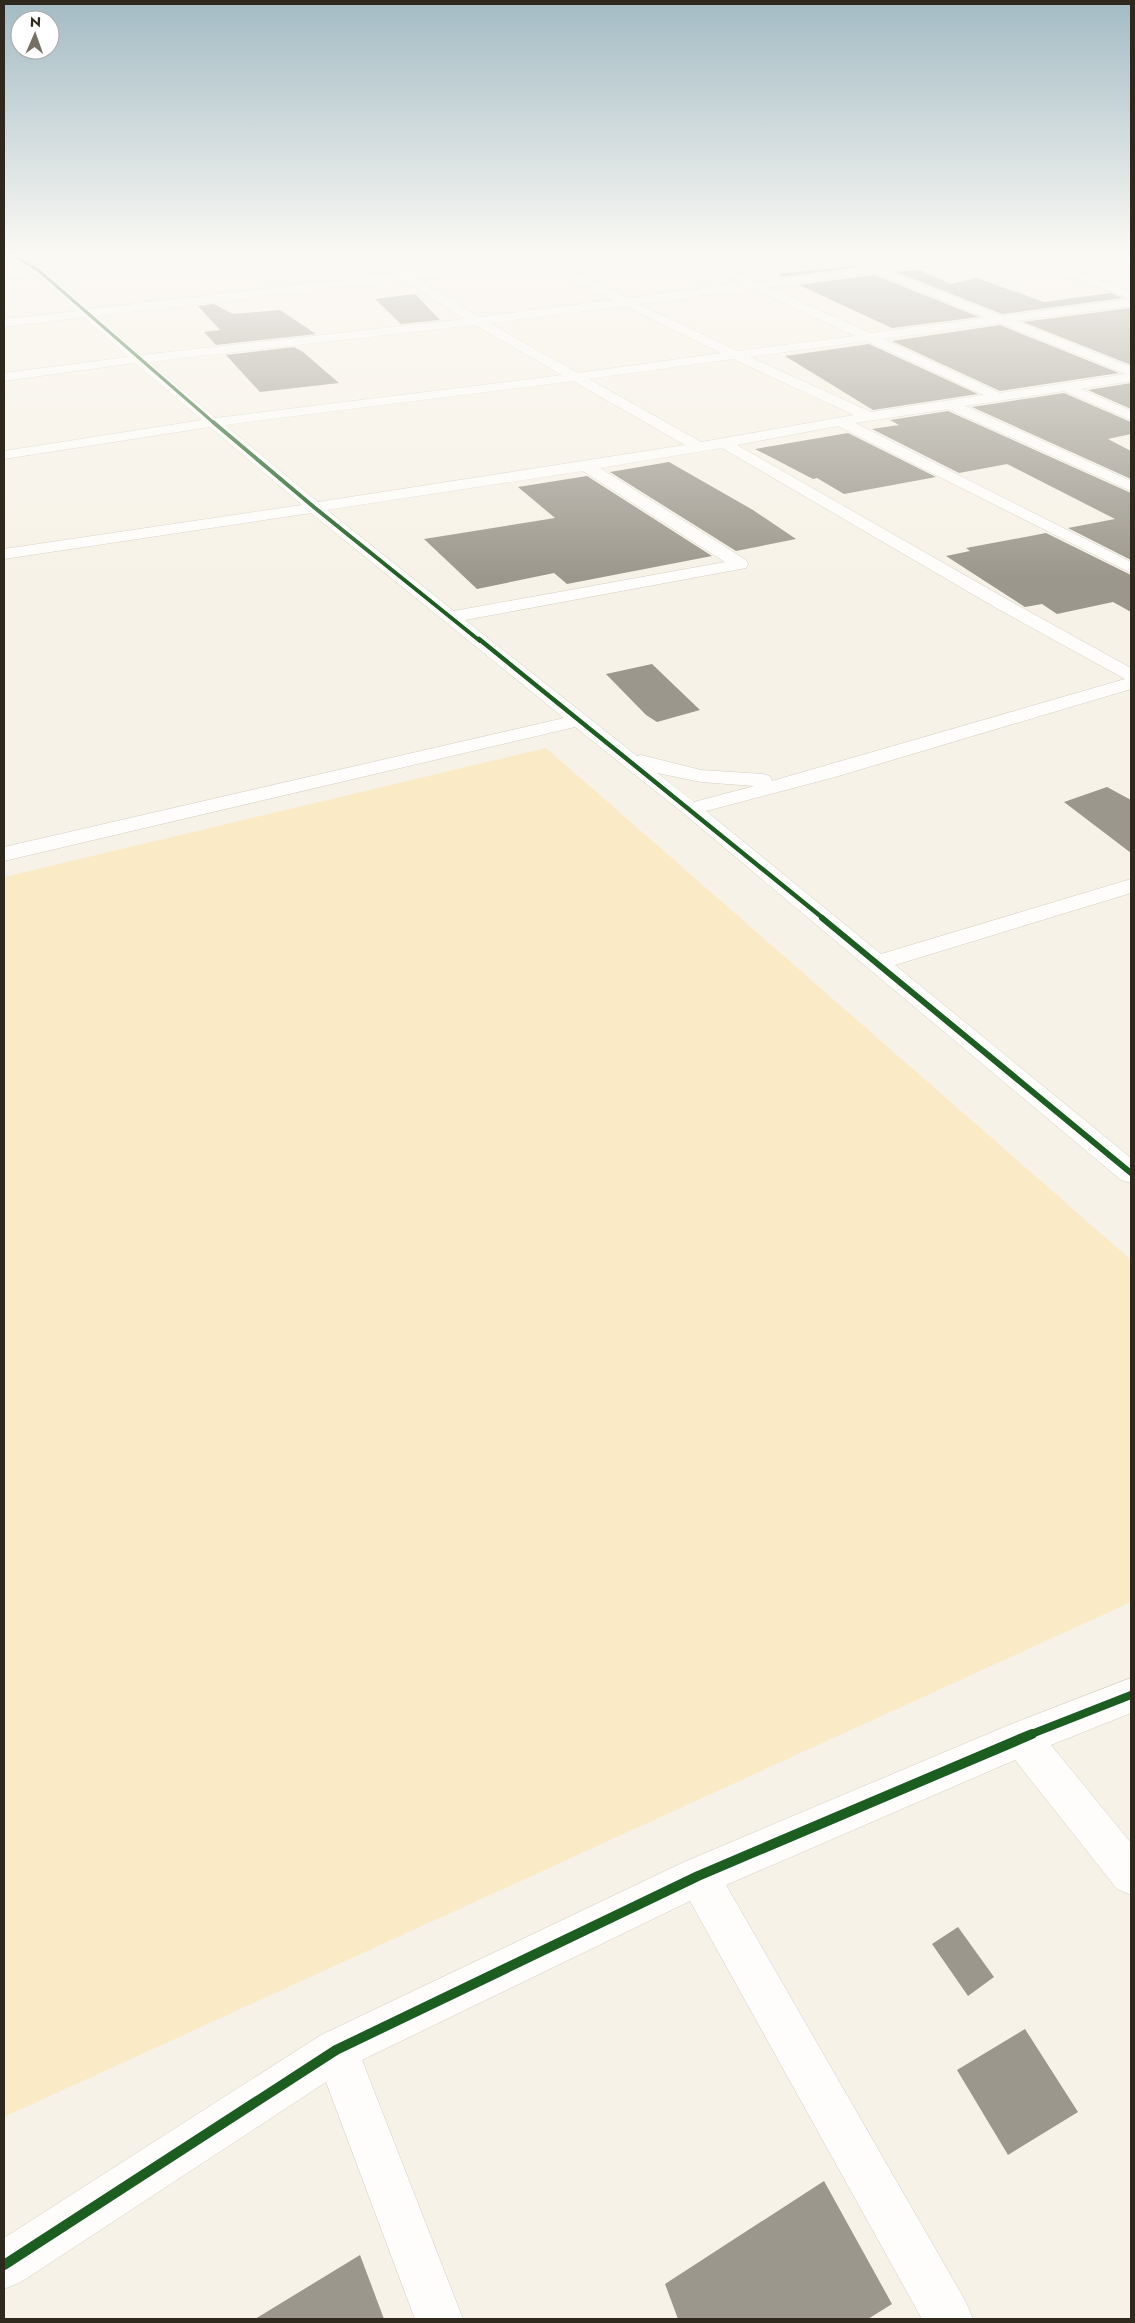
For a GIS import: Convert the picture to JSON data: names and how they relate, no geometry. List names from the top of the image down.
{
  "north": "top"
}
